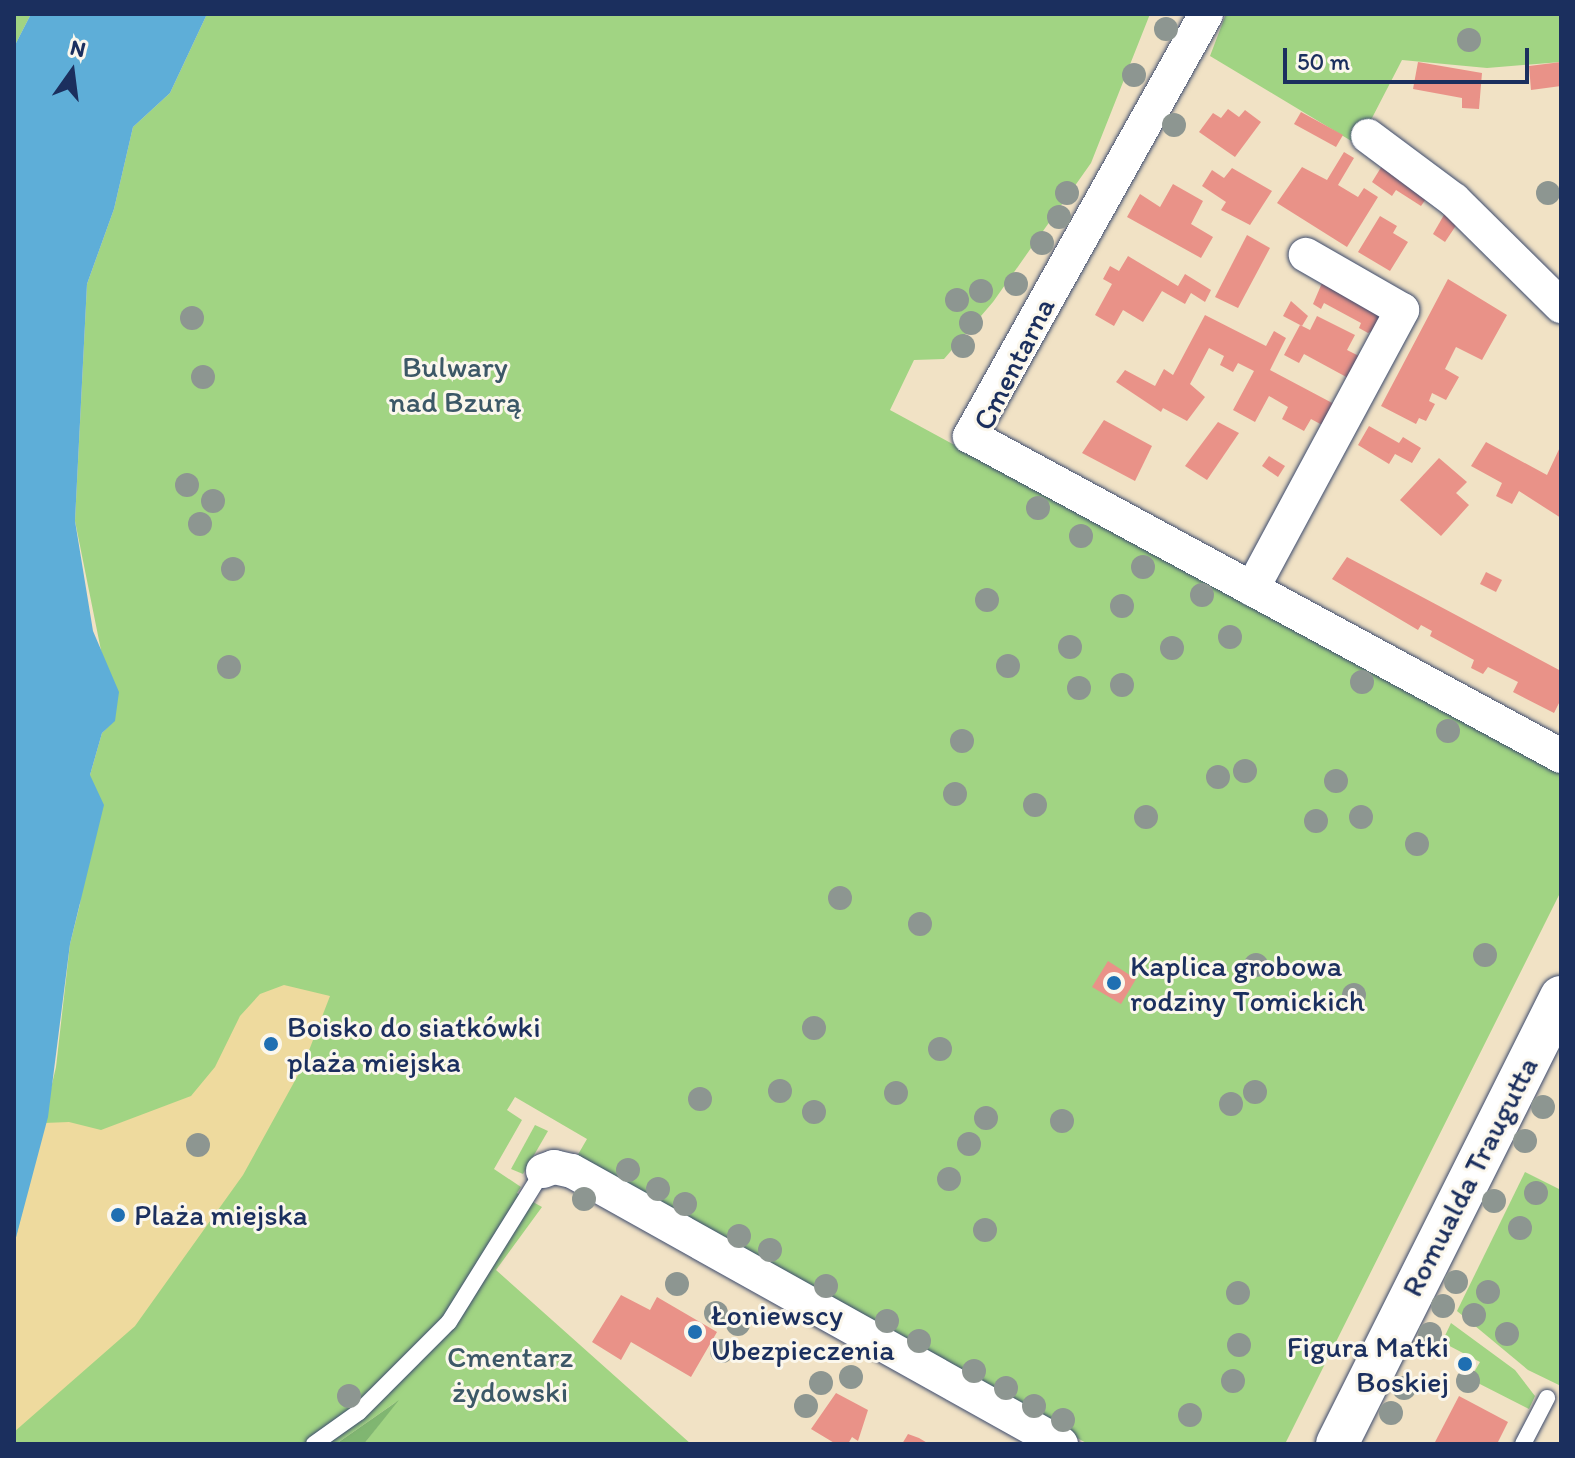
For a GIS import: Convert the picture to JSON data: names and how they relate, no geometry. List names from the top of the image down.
{
  "streets": {
    "street": ["Cmentarna", "Romualda Traugutta"]
  },
  "parks": ["Bulwary nad Bzurą", "Cmentarz żydowski"],
  "places": [
    "Kaplica grobowa rodziny Tomickich",
    "Boisko do siatkówki plaża miejska",
    "Plaża miejska",
    "Łoniewscy Ubezpieczenia",
    "Figura Matki Boskiej"
  ],
  "scale_bar": "50 m",
  "north": "top"
}
